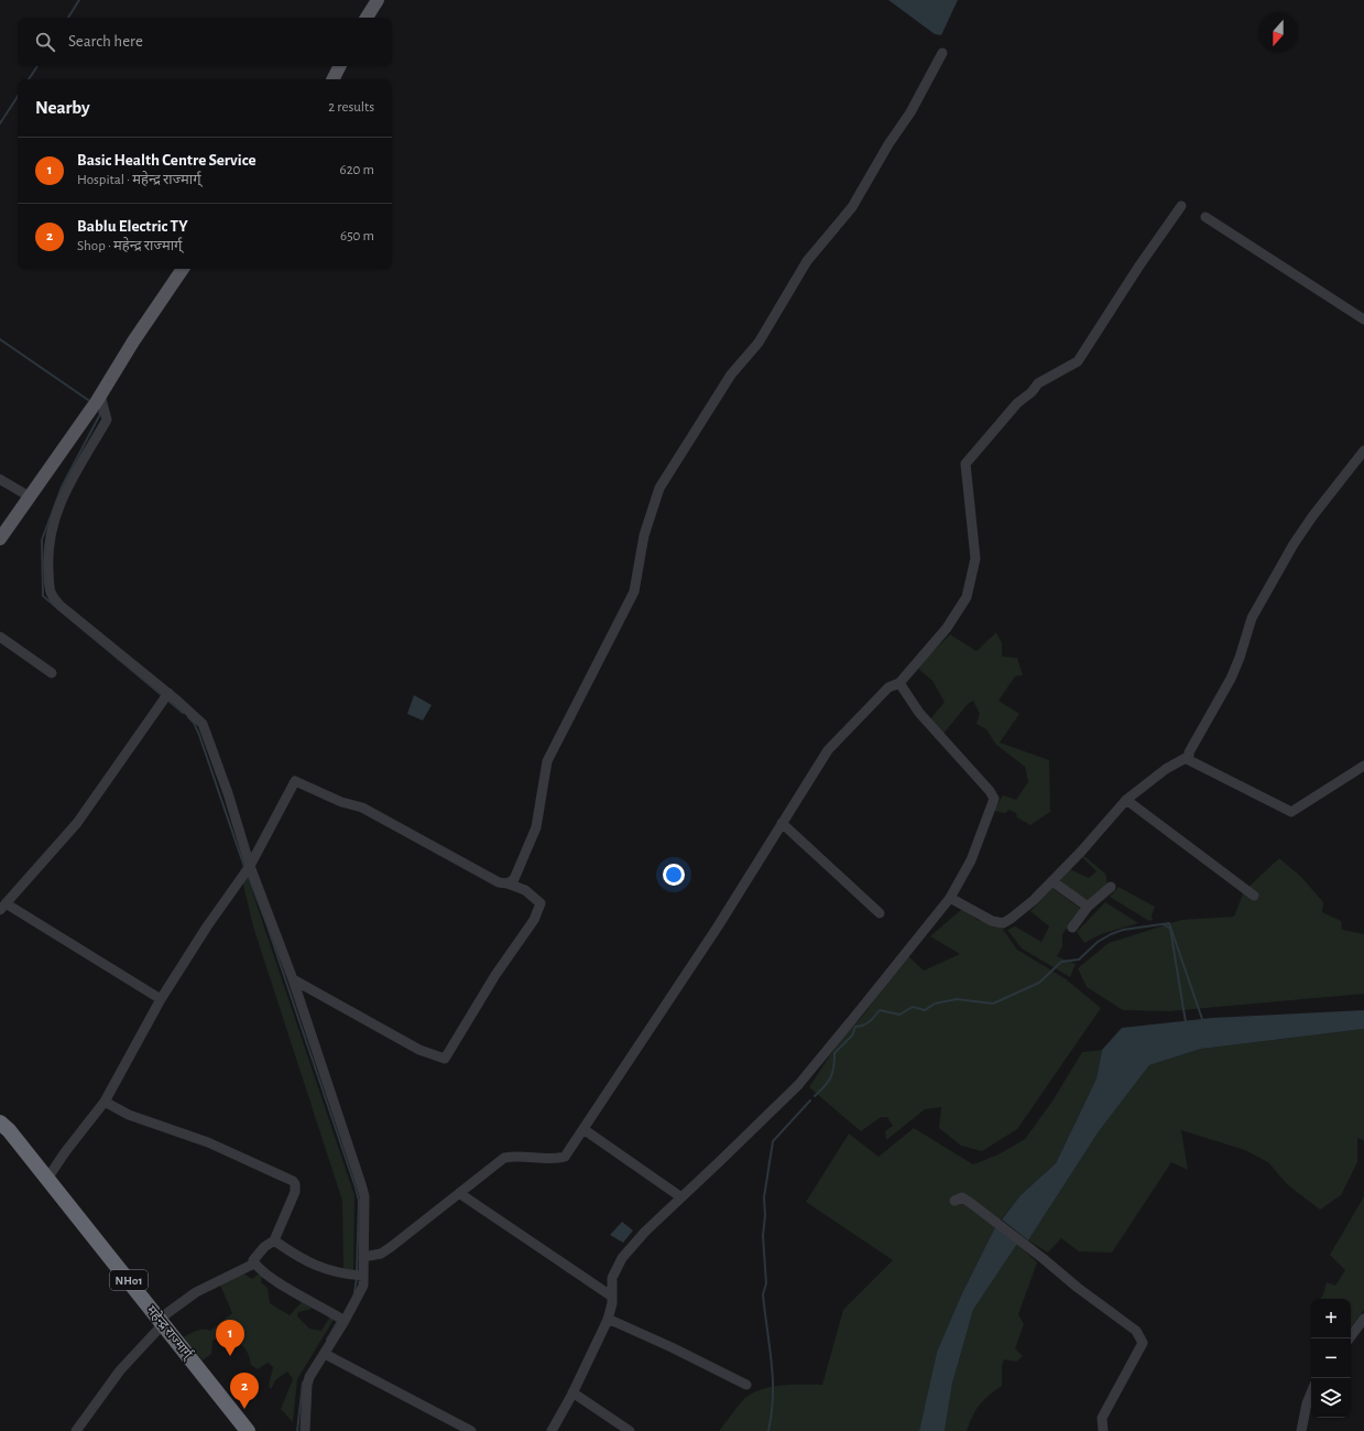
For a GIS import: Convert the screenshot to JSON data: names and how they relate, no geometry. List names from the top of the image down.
{
  "streets": {
    "highway": ["NH01", "महेन्द्र राज्मार्ग्"]
  },
  "north": "bottom",
  "page": {
    "search": "Search here",
    "heading": ["Nearby", "2 results"],
    "list": [
      {
        "mark": "1",
        "name": "Basic Health Centre Service",
        "note": "Hospital · महेन्द्र राज्मार्ग्",
        "value": "620 m"
      },
      {
        "mark": "2",
        "name": "Bablu Electric TY",
        "note": "Shop · महेन्द्र राज्मार्ग्",
        "value": "650 m"
      }
    ],
    "map_buttons": ["+", "−"],
    "pins": ["1", "2"]
  }
}
